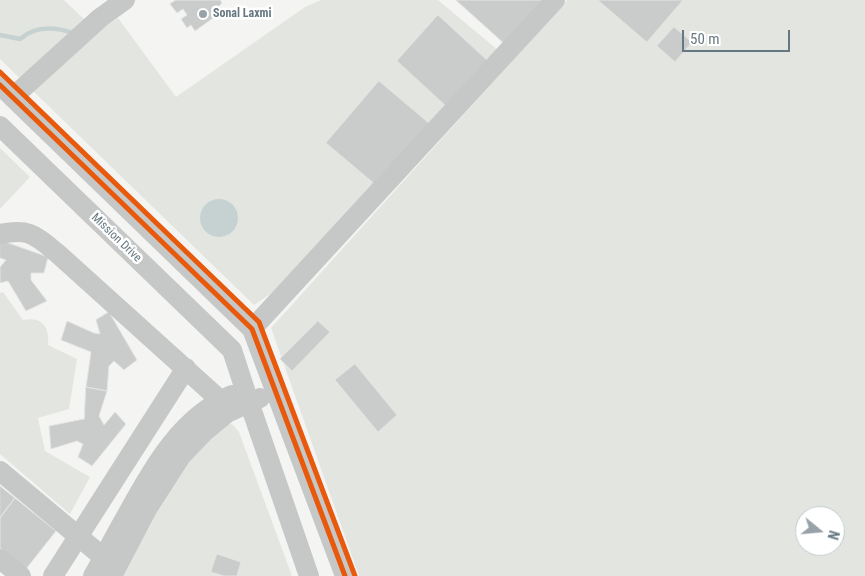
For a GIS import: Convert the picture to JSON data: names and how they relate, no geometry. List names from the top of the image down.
{
  "streets": {
    "street": ["Mission Drive"]
  },
  "places": ["Sonal Laxmi"],
  "scale_bar": "50 m",
  "north": "right"
}
